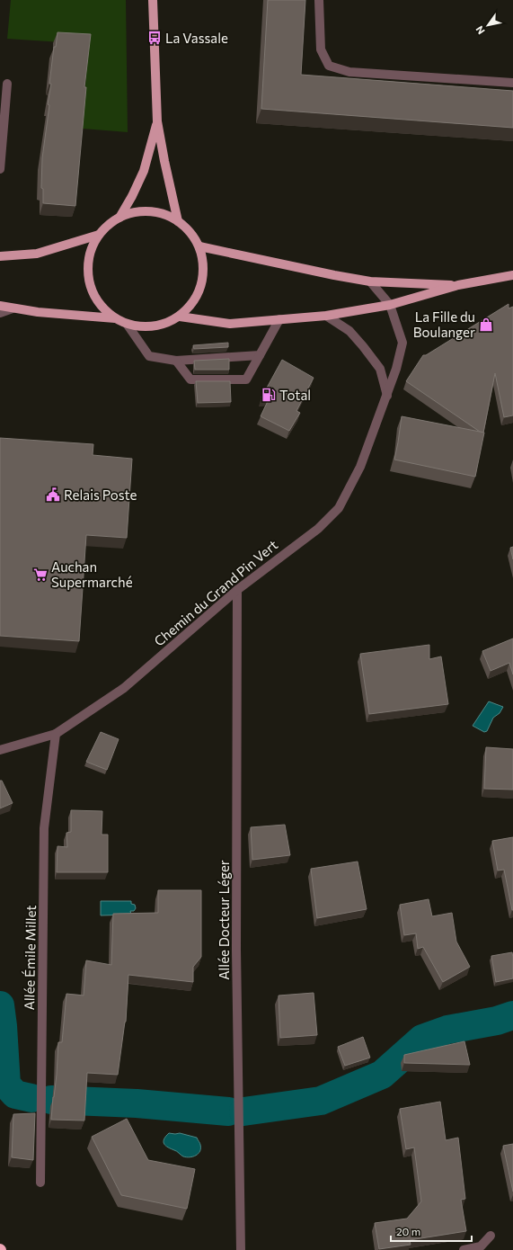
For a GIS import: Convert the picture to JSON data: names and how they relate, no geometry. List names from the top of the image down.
{
  "streets": {
    "street": ["Chemin du Grand Pin Vert", "Allée Docteur Léger", "Allée Émile Millet"]
  },
  "crossings": [
    ["Chemin du Grand Pin Vert", "Allée Docteur Léger"],
    ["Chemin du Grand Pin Vert", "Allée Émile Millet"]
  ],
  "places": {
    "bus stop": ["La Vassale"],
    "shop": ["La Fille du Boulanger"],
    "fuel station": ["Total"],
    "public building": ["Relais Poste"],
    "supermarket": ["Auchan Supermarché"]
  },
  "scale_bar": "20 m",
  "north": "bottom left"
}
